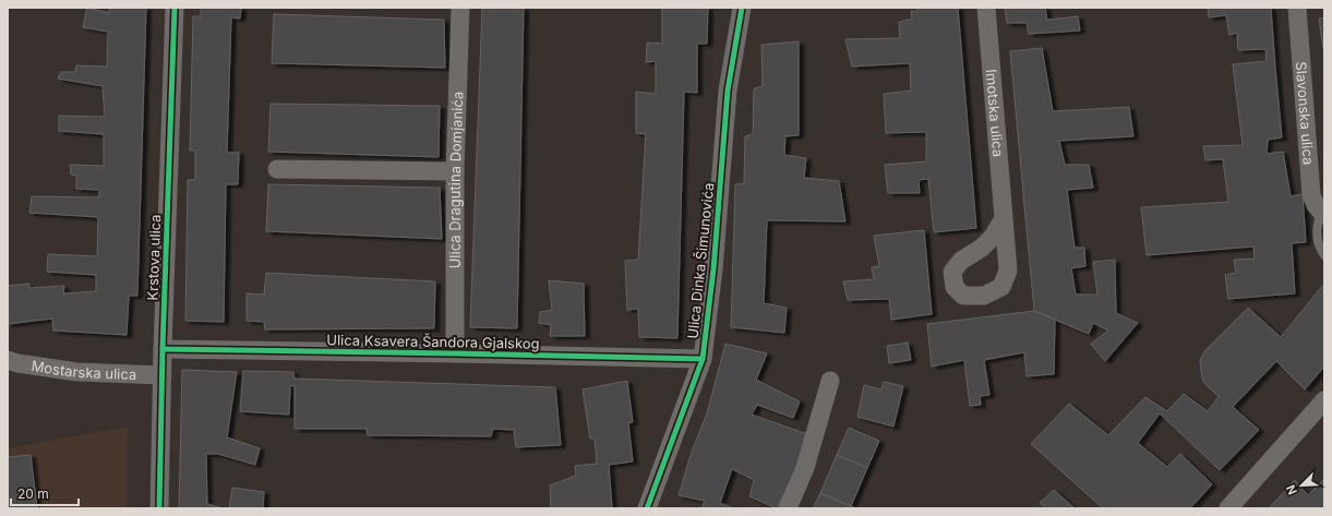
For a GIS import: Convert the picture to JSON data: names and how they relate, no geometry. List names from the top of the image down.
{
  "streets": {
    "street": [
      "Imotska ulica",
      "Slavonska ulica",
      "Ulica Dragutina Domjanića",
      "Krstova ulica",
      "Ulica Dinka Šimunovića",
      "Ulica Ksavera Šandora Gjalskog",
      "Mostarska ulica"
    ]
  },
  "crossings": [
    ["Ulica Dragutina Domjanića", "Ulica Ksavera Šandora Gjalskog"],
    ["Krstova ulica", "Ulica Ksavera Šandora Gjalskog"],
    ["Krstova ulica", "Mostarska ulica"],
    ["Ulica Dinka Šimunovića", "Ulica Ksavera Šandora Gjalskog"]
  ],
  "scale_bar": "20 m",
  "north": "bottom left"
}
